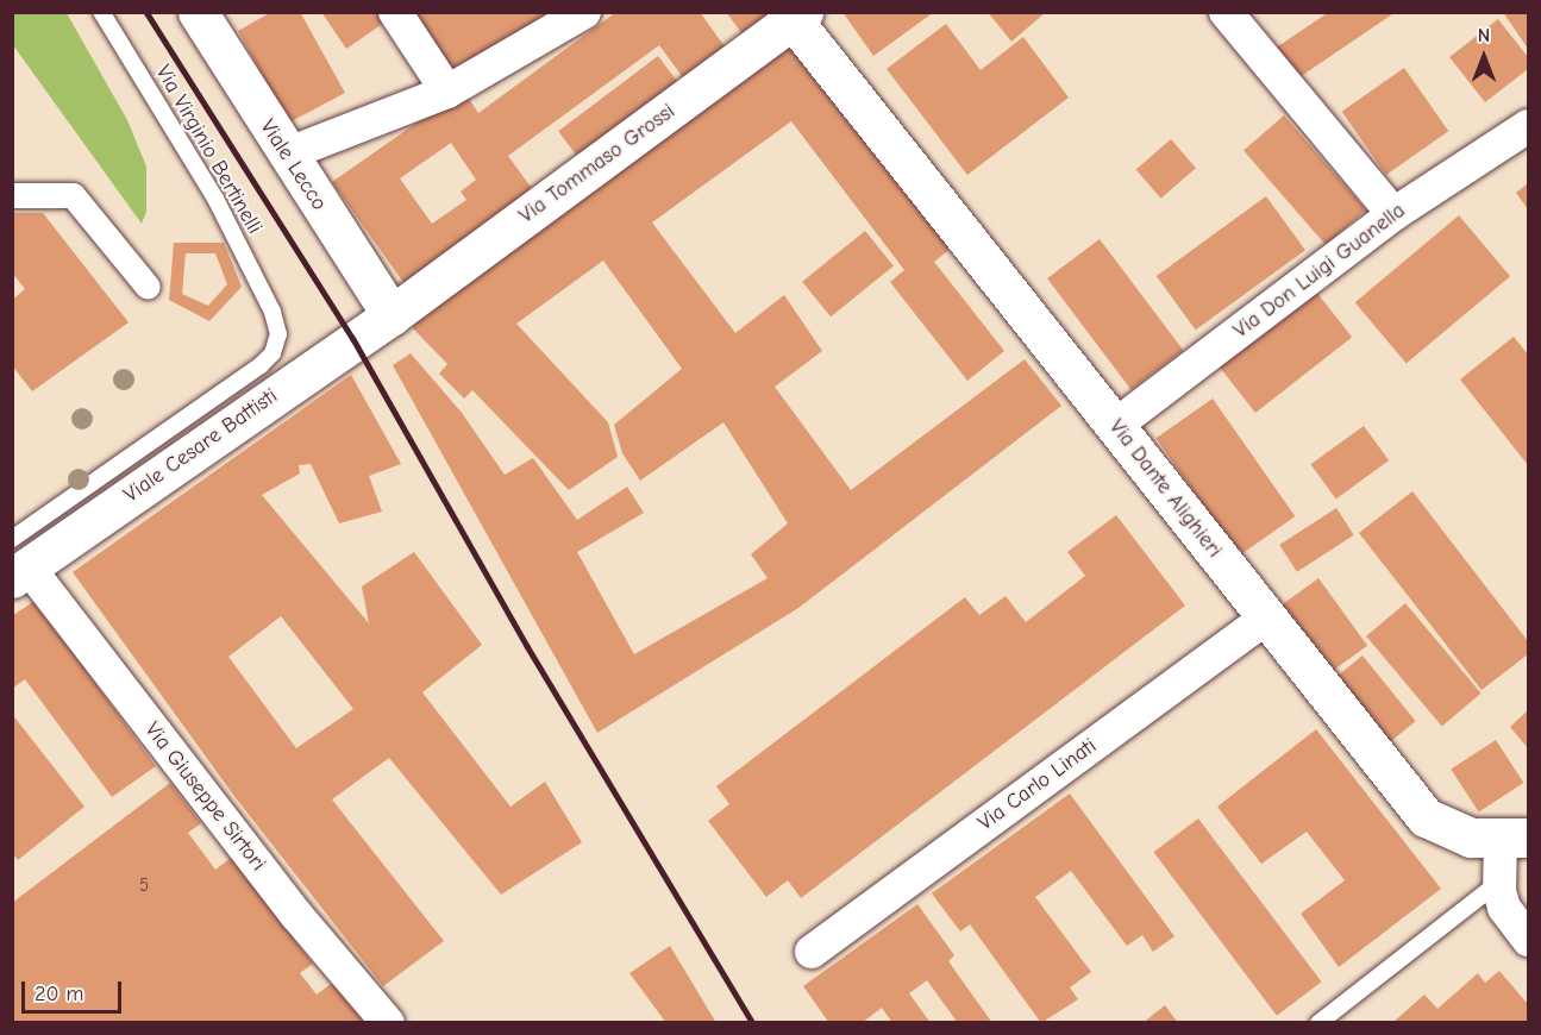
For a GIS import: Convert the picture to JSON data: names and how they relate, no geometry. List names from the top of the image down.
{
  "streets": {
    "street": [
      "Via Tommaso Grossi",
      "Viale Lecco",
      "Via Don Luigi Guanella",
      "Viale Cesare Battisti",
      "Via Dante Alighieri",
      "Via Carlo Linati",
      "Via Giuseppe Sirtori"
    ],
    "lane": ["Via Virginio Bertinelli"]
  },
  "crossings": [
    ["Via Virginio Bertinelli", "Viale Cesare Battisti"],
    ["Via Tommaso Grossi", "Viale Lecco"],
    ["Via Tommaso Grossi", "Viale Cesare Battisti"],
    ["Via Tommaso Grossi", "Via Dante Alighieri"],
    ["Viale Lecco", "Viale Cesare Battisti"],
    ["Via Don Luigi Guanella", "Via Dante Alighieri"],
    ["Viale Cesare Battisti", "Via Giuseppe Sirtori"],
    ["Via Dante Alighieri", "Via Carlo Linati"]
  ],
  "house_numbers": ["5"],
  "scale_bar": "20 m",
  "north": "top"
}
